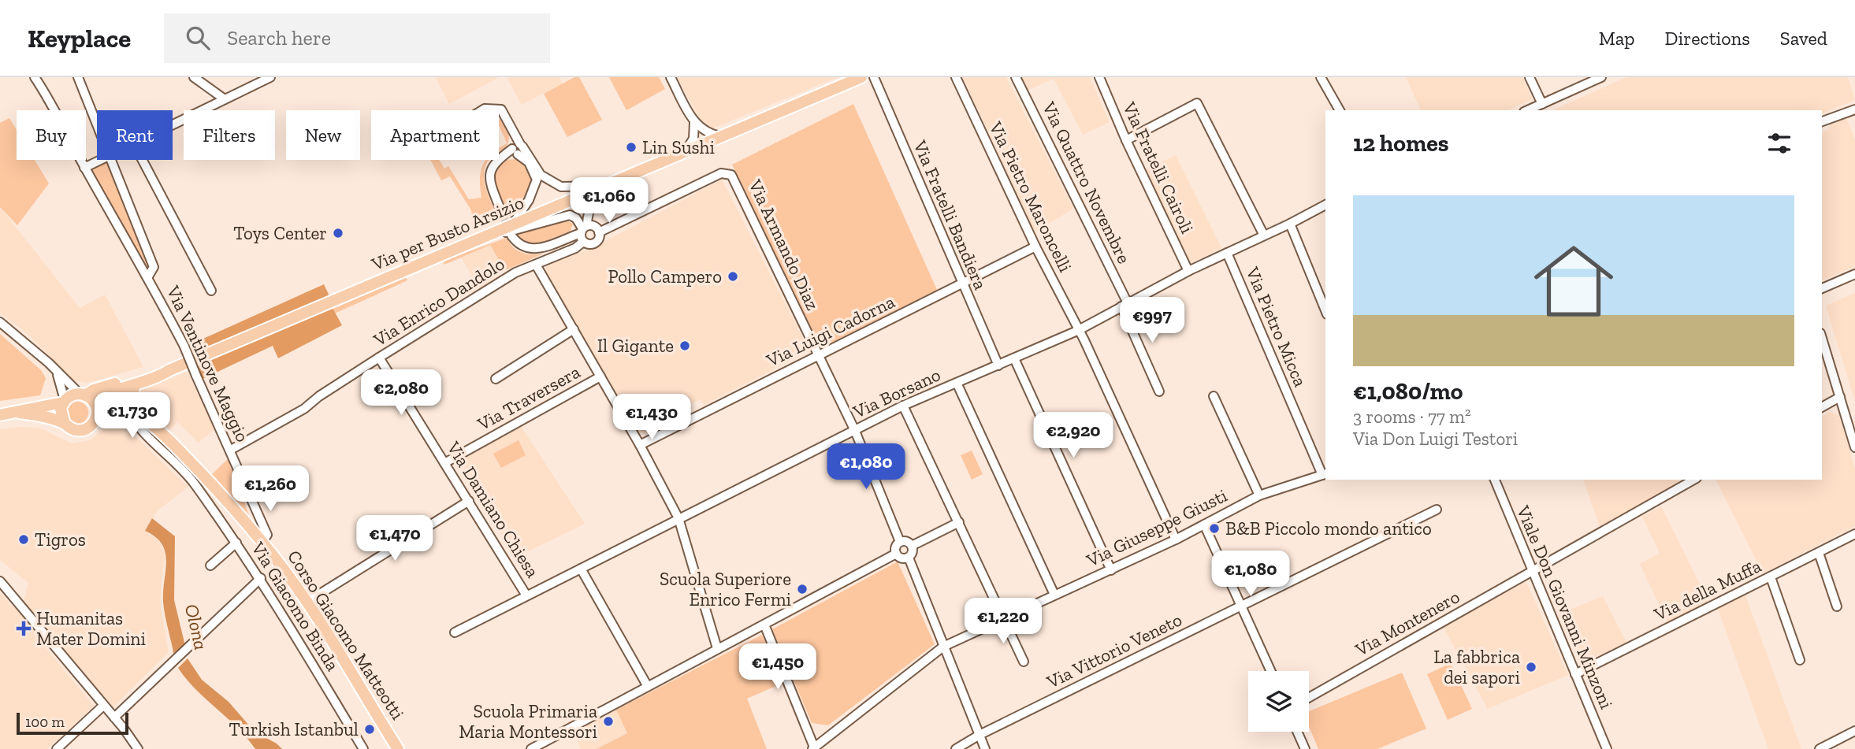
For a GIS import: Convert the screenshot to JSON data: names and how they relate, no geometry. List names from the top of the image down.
{
  "streets": {
    "main road": ["Via per Busto Arsizio", "Corso Giacomo Matteotti"],
    "street": [
      "Via Fratelli Cairoli",
      "Via Quattro Novembre",
      "Via Pietro Maroncelli",
      "Via Fratelli Bandiera",
      "Via Armando Diaz",
      "Via Enrico Dandolo",
      "Via Pietro Micca",
      "Via Luigi Cadorna",
      "Via Ventinove Maggio",
      "Via Borsano",
      "Via Traversera",
      "Via Damiano Chiesa",
      "Via Giuseppe Giusti",
      "Via della Muffa",
      "Via Giacomo Binda",
      "Viale Don Giovanni Minzoni",
      "Via Montenero",
      "Via Vittorio Veneto"
    ]
  },
  "crossings": [
    ["Via Fratelli Cairoli", "Via Borsano"],
    ["Via Quattro Novembre", "Via Borsano"],
    ["Via Pietro Maroncelli", "Via Luigi Cadorna"],
    ["Via Pietro Maroncelli", "Via Borsano"],
    ["Via Pietro Maroncelli", "Via Giuseppe Giusti"],
    ["Via Fratelli Bandiera", "Via Luigi Cadorna"],
    ["Via Fratelli Bandiera", "Via Borsano"],
    ["Via Armando Diaz", "Via Enrico Dandolo"],
    ["Via Armando Diaz", "Via Luigi Cadorna"],
    ["Via Armando Diaz", "Via Borsano"],
    ["Via Enrico Dandolo", "Via Ventinove Maggio"],
    ["Via Enrico Dandolo", "Via Damiano Chiesa"],
    ["Via Pietro Micca", "Via Borsano"],
    ["Via Pietro Micca", "Via Giuseppe Giusti"],
    ["Via Ventinove Maggio", "Corso Giacomo Matteotti"],
    ["Via Borsano", "Via Damiano Chiesa"],
    ["Via Traversera", "Via Damiano Chiesa"],
    ["Via della Muffa", "Viale Don Giovanni Minzoni"],
    ["Viale Don Giovanni Minzoni", "Via Montenero"]
  ],
  "water": ["Olona"],
  "places": {
    "other": [
      "Lin Sushi",
      "Toys Center",
      "Pollo Campero",
      "Il Gigante",
      "B&B Piccolo mondo antico",
      "Tigros",
      "Scuola Superiore Enrico Fermi",
      "La fabbrica dei sapori",
      "Scuola Primaria Maria Montessori",
      "Turkish Istanbul"
    ],
    "health": ["Humanitas Mater Domini"]
  },
  "scale_bar": "100 m",
  "page": {
    "header": "Keyplace",
    "search": "Search here",
    "nav": ["Map", "Directions", "Saved"],
    "chip": [
      "Buy",
      "Rent",
      "Filters",
      "New",
      "Apartment"
    ],
    "heading": "12 homes",
    "list": [
      {
        "name": "€1,080/mo",
        "note": "3 rooms · 77 m² · Via Don Luigi Testori"
      }
    ],
    "price": [
      "€1,060",
      "€997",
      "€2,080",
      "€1,730",
      "€1,430",
      "€2,920",
      "€1,080",
      "€1,260",
      "€1,470",
      "€1,080",
      "€1,220",
      "€1,450"
    ],
    "scale": "100 m"
  }
}
